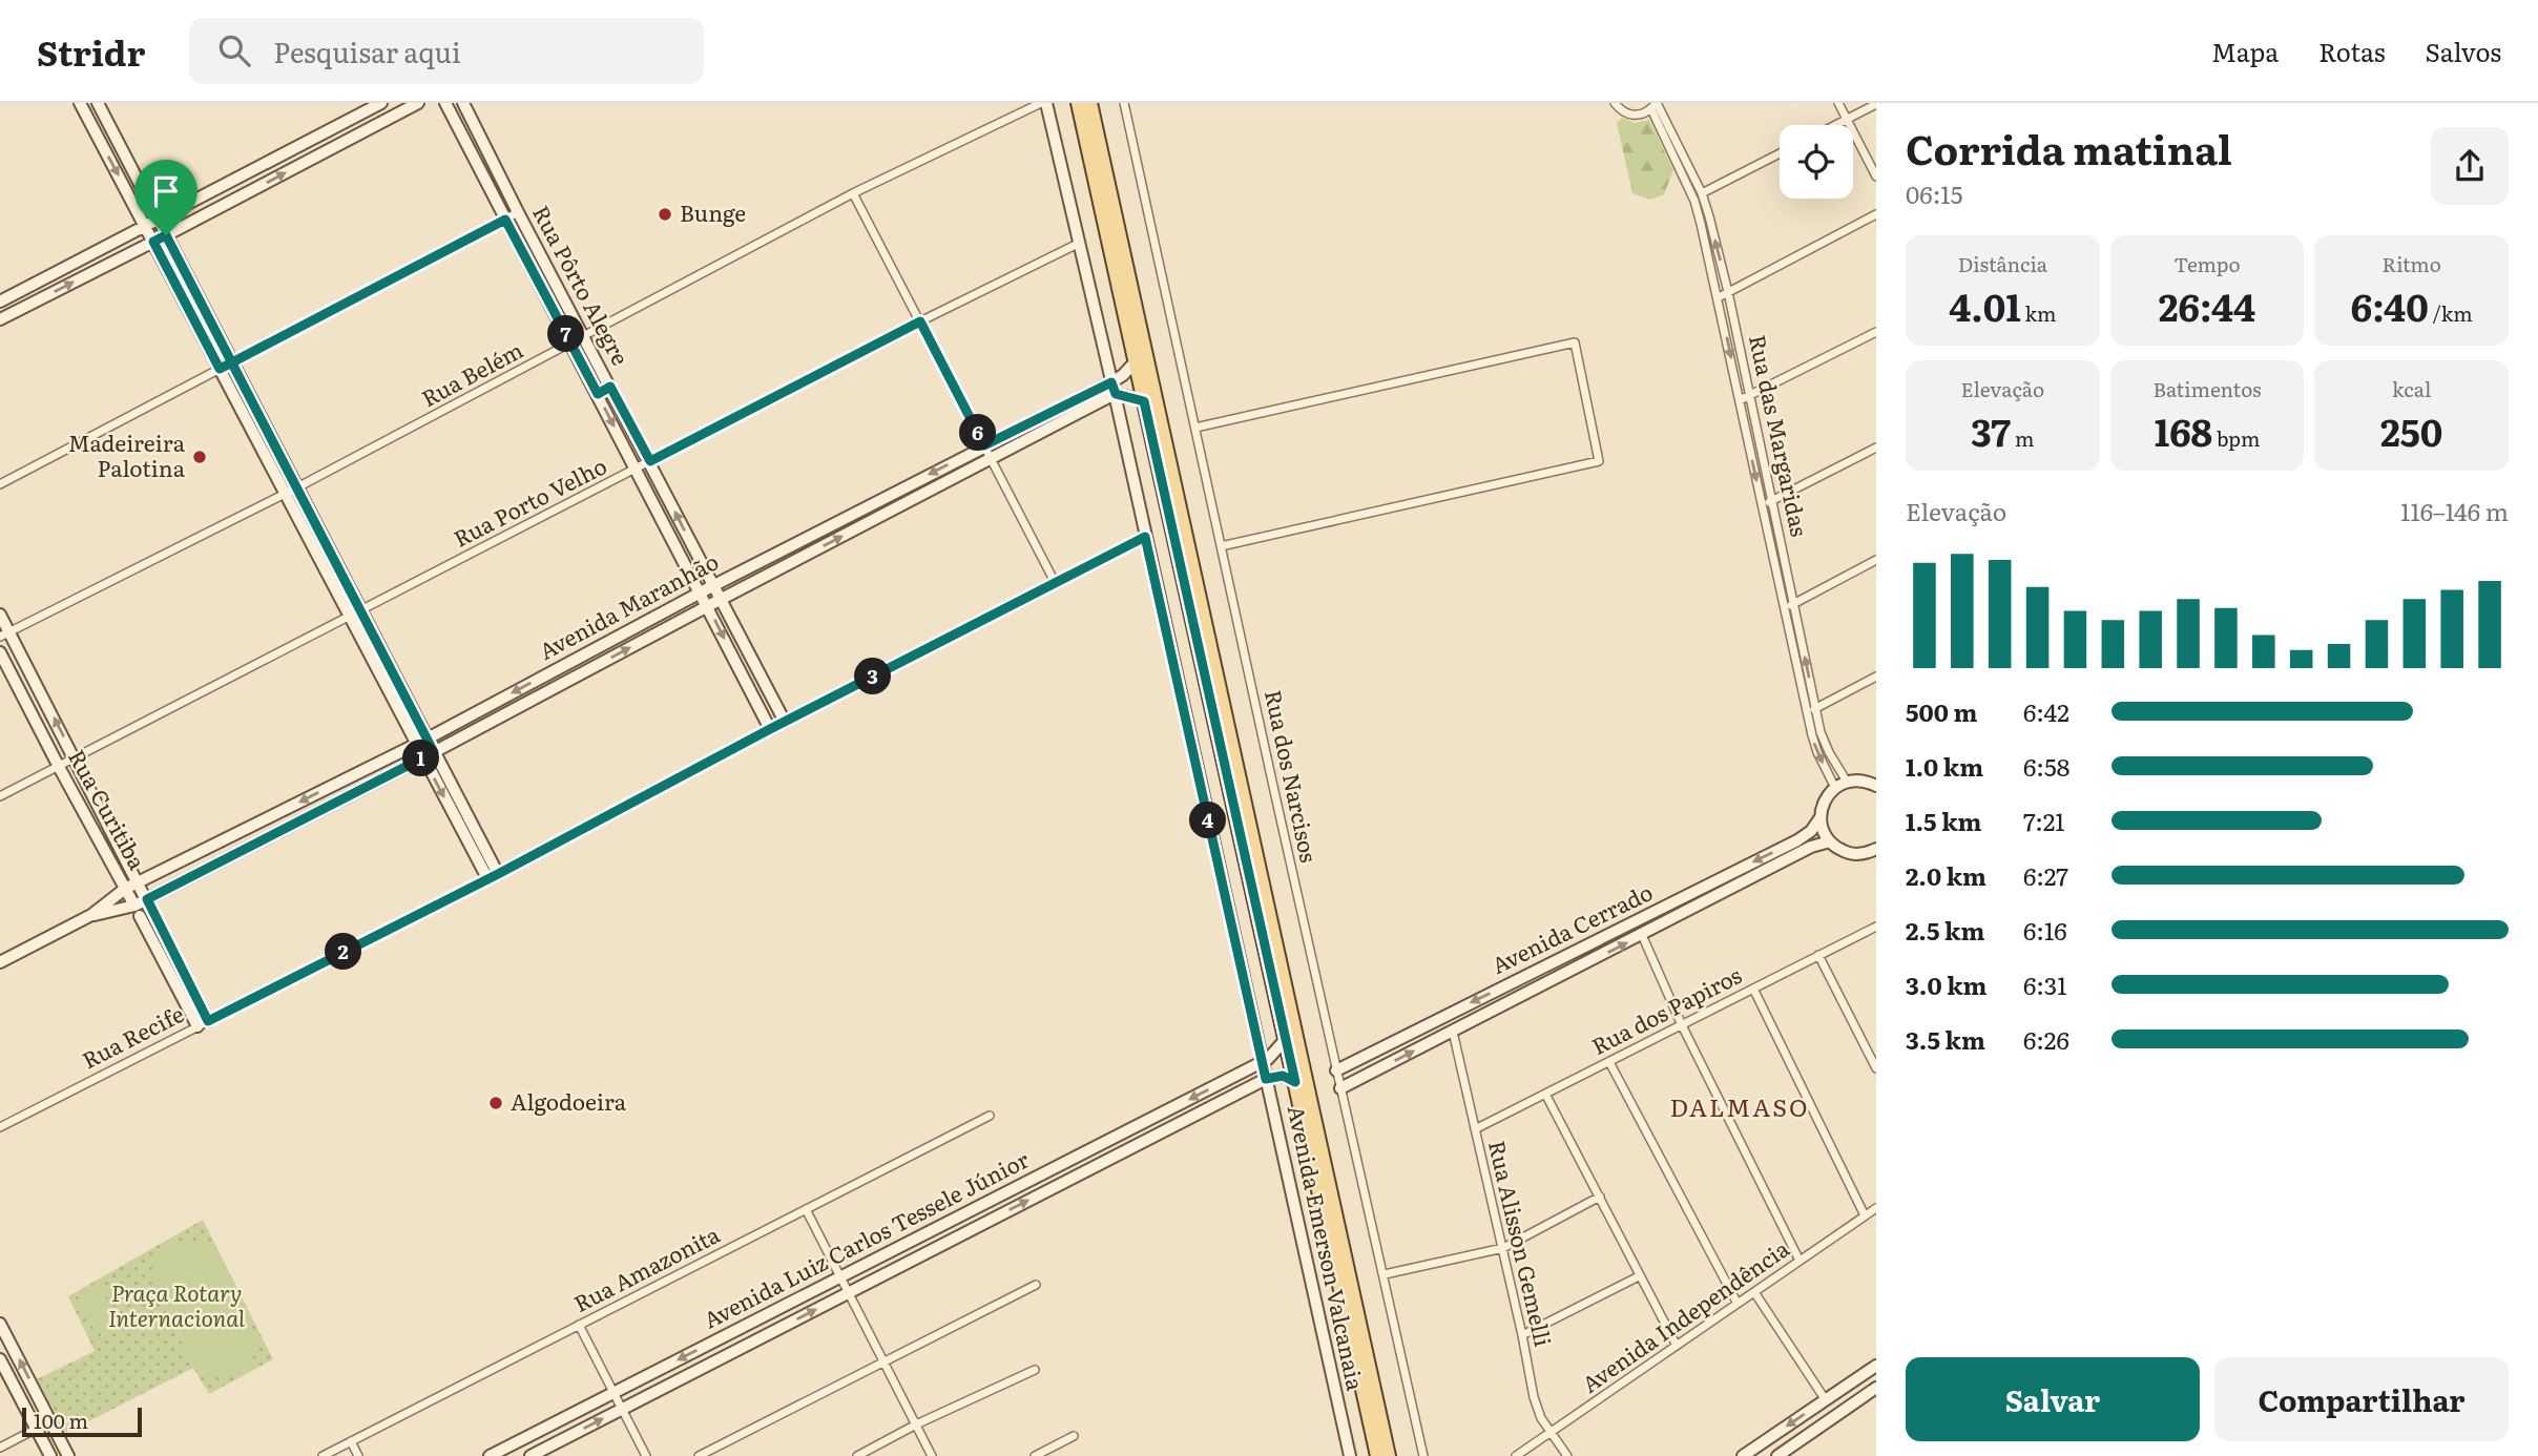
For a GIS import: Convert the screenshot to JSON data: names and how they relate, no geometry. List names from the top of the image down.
{
  "streets": {
    "street": [
      "Rua Pôrto Alegre",
      "Rua Belém",
      "Rua das Margaridas",
      "Rua Porto Velho",
      "Avenida Maranhão",
      "Rua dos Narcisos",
      "Rua Curitiba",
      "Avenida Cerrado",
      "Rua dos Papiros",
      "Rua Recife",
      "Avenida Luiz Carlos Tessele Júnior",
      "Rua Alisson Gemelli",
      "Avenida Emerson Valcanaia",
      "Rua Amazonita",
      "Avenida Independência"
    ]
  },
  "crossings": [
    ["Rua Pôrto Alegre", "Rua Belém"],
    ["Rua Pôrto Alegre", "Rua Porto Velho"],
    ["Rua Pôrto Alegre", "Avenida Maranhão"],
    ["Rua Pôrto Alegre", "Rua Recife"],
    ["Rua Belém", "Rua Curitiba"],
    ["Rua Belém", "Avenida Emerson Valcanaia"],
    ["Rua Porto Velho", "Rua Curitiba"],
    ["Rua Porto Velho", "Avenida Emerson Valcanaia"],
    ["Avenida Maranhão", "Rua Curitiba"],
    ["Avenida Maranhão", "Avenida Emerson Valcanaia"],
    ["Rua dos Narcisos", "Avenida Cerrado"],
    ["Rua Curitiba", "Rua Recife"],
    ["Avenida Cerrado", "Rua Alisson Gemelli"],
    ["Rua dos Papiros", "Rua Alisson Gemelli"],
    ["Rua Recife", "Avenida Emerson Valcanaia"],
    ["Avenida Luiz Carlos Tessele Júnior", "Avenida Emerson Valcanaia"],
    ["Rua Alisson Gemelli", "Avenida Independência"]
  ],
  "districts": ["DALMASO"],
  "parks": ["Praça Rotary Internacional"],
  "places": ["Bunge", "Madeireira Palotina", "Algodoeira"],
  "scale_bar": "100 m",
  "page": {
    "header": "Stridr",
    "search": "Pesquisar aqui",
    "nav": ["Mapa", "Rotas", "Salvos"],
    "heading": ["Corrida matinal", "06:15"],
    "stats": [
      ["Distância", "4.01 km"],
      ["Tempo", "26:44"],
      ["Ritmo", "6:40 /km"],
      ["Elevação", "37 m"],
      ["Batimentos", "168 bpm"],
      ["kcal", "250"]
    ],
    "pins": [
      "7",
      "6",
      "3",
      "1",
      "4",
      "2"
    ],
    "chart": ["Elevação", "116–146 m"],
    "list": [
      {
        "name": "500 m",
        "note": "6:42"
      },
      {
        "name": "1.0 km",
        "note": "6:58"
      },
      {
        "name": "1.5 km",
        "note": "7:21"
      },
      {
        "name": "2.0 km",
        "note": "6:27"
      },
      {
        "name": "2.5 km",
        "note": "6:16"
      },
      {
        "name": "3.0 km",
        "note": "6:31"
      },
      {
        "name": "3.5 km",
        "note": "6:26"
      }
    ],
    "buttons": ["Salvar", "Compartilhar"],
    "scale": "100 m"
  }
}
